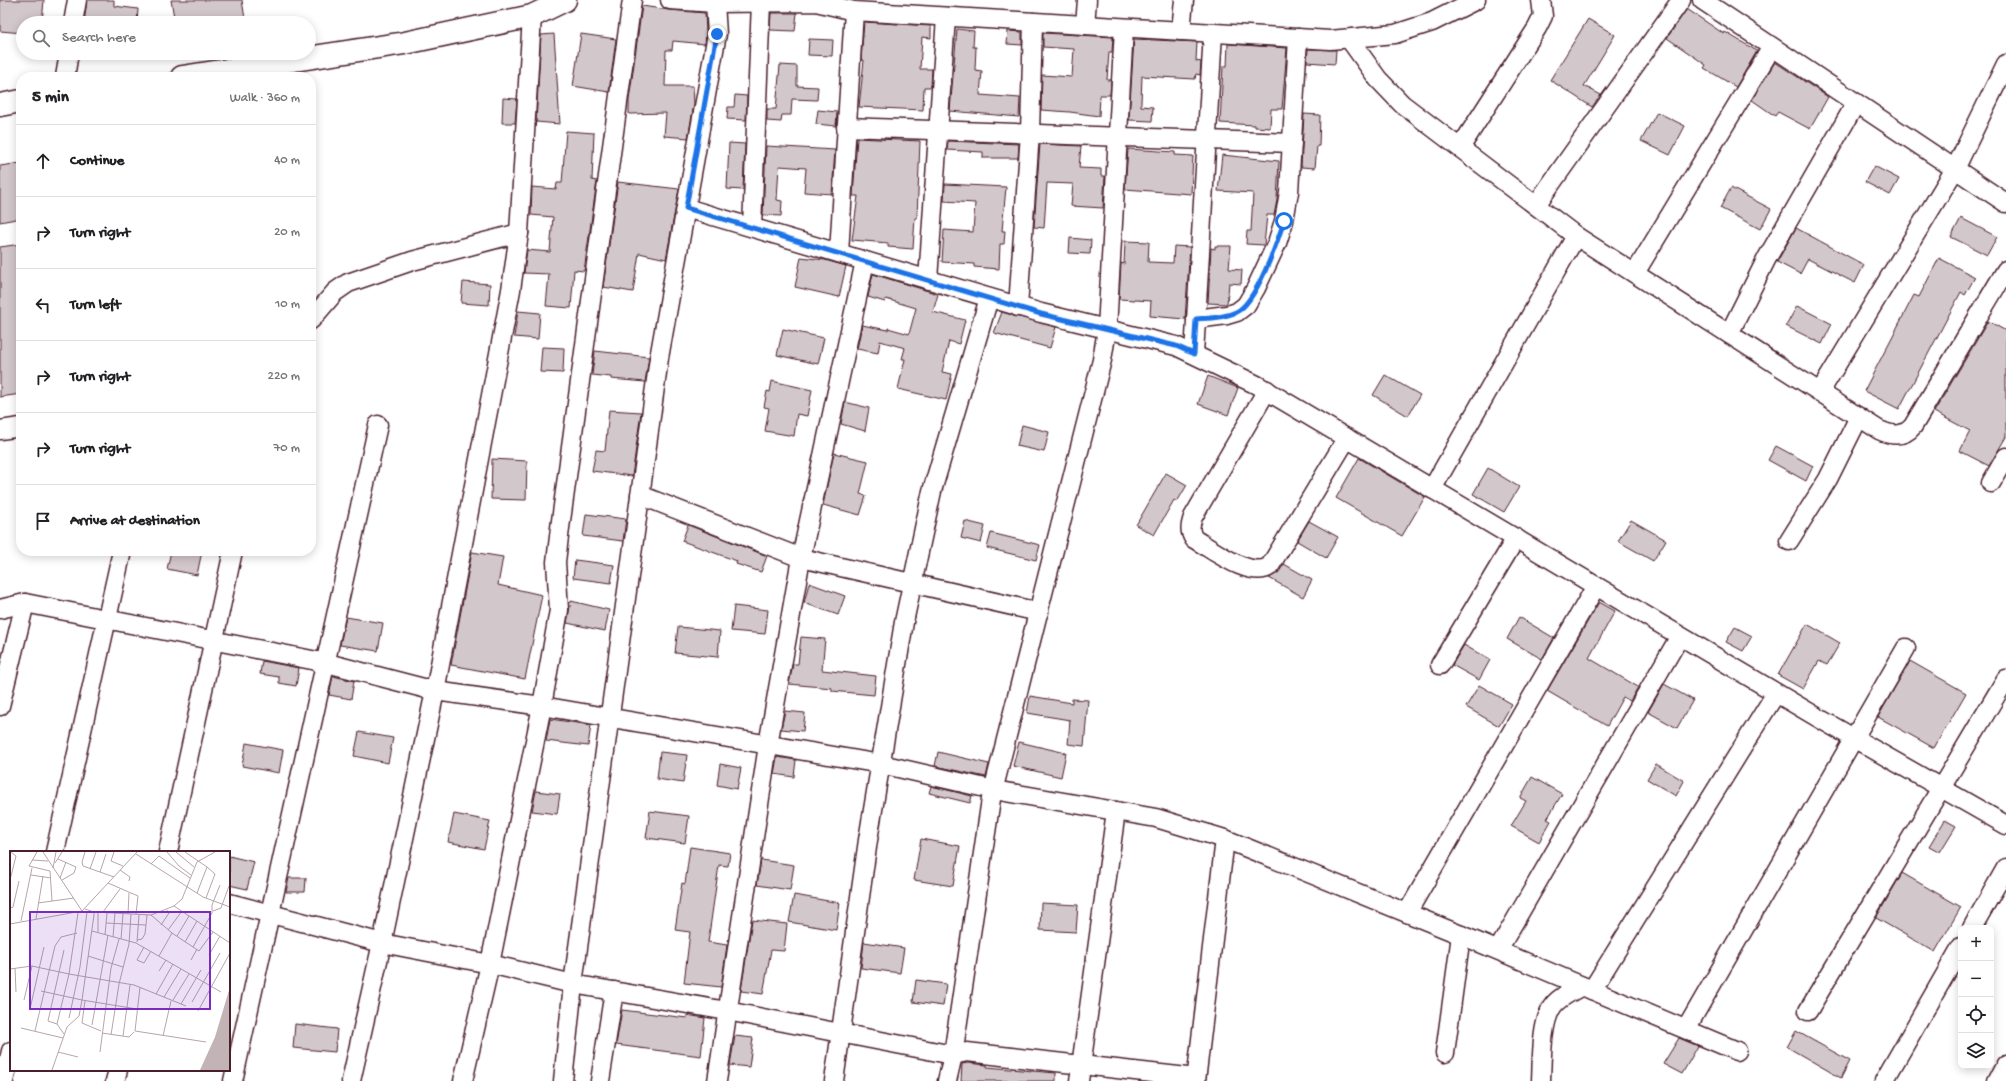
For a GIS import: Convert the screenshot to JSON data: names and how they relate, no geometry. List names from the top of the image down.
{
  "page": {
    "search": "Search here",
    "heading": ["5 min", "Walk · 360 m"],
    "list": [
      ["Continue", "40 m"],
      ["Turn right", "20 m"],
      ["Turn left", "10 m"],
      ["Turn right", "220 m"],
      ["Turn right", "70 m"],
      "Arrive at destination"
    ],
    "map_buttons": ["+", "−"]
  }
}
